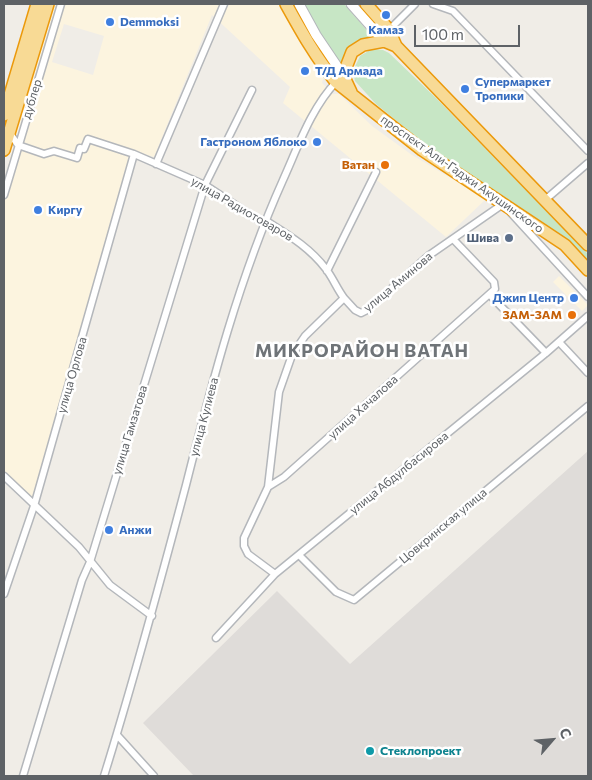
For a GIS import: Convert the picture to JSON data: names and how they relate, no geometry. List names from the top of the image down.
{
  "streets": {
    "highway": ["проспект Али-Гаджи Акушинского"],
    "street": [
      "дублер",
      "улица Радиотоваров",
      "улица Аминова",
      "улица Орлова",
      "улица Хачалова",
      "улица Кулиева",
      "улица Гамзатова",
      "улица Абдулбасирова",
      "Цовкринская улица"
    ]
  },
  "crossings": [
    ["дублер", "улица Радиотоваров"],
    ["проспект Али-Гаджи Акушинского", "улица Аминова"],
    ["проспект Али-Гаджи Акушинского", "улица Кулиева"],
    ["улица Радиотоваров", "улица Аминова"],
    ["улица Радиотоваров", "улица Орлова"],
    ["улица Радиотоваров", "улица Кулиева"],
    ["улица Радиотоваров", "улица Гамзатова"],
    ["улица Аминова", "улица Хачалова"],
    ["улица Аминова", "улица Абдулбасирова"],
    ["улица Абдулбасирова", "Цовкринская улица"]
  ],
  "districts": ["МИКРОРАЙОН ВАТАН"],
  "places": [
    "Камаз",
    "Demmoksi",
    "Т/Д Армада",
    "Супермаркет Тропики",
    "Гастроном Яблоко",
    "Ватан",
    "Киргу",
    "Шива",
    "Джип Центр",
    "ЗАМ-ЗАМ",
    "Анжи",
    "Стеклопроект"
  ],
  "scale_bar": "100 m",
  "north": "top right"
}
